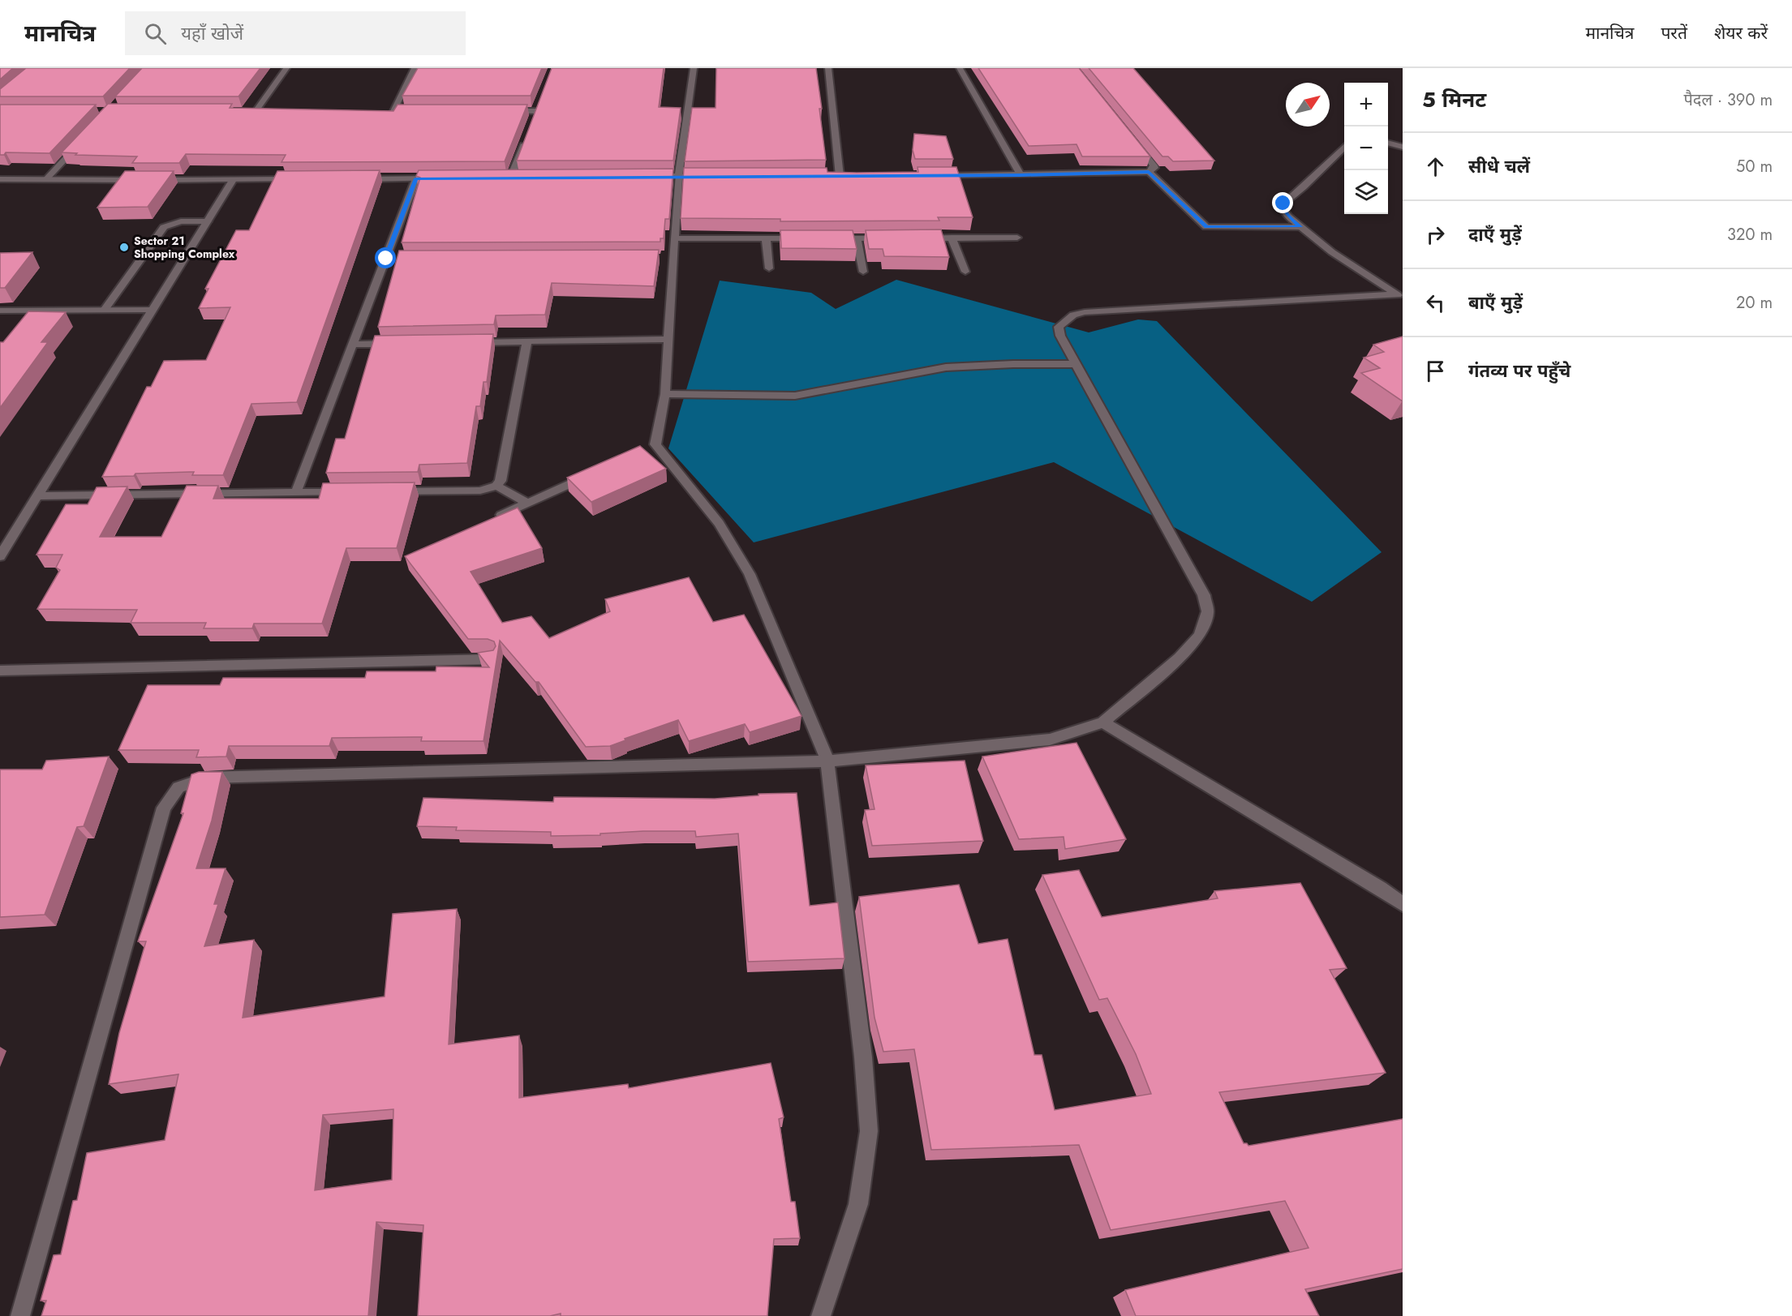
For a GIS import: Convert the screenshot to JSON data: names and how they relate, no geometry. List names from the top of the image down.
{
  "places": ["Sector 21 Shopping Complex"],
  "north": "top right",
  "page": {
    "header": "मानचित्र",
    "search": "यहाँ खोजें",
    "nav": ["मानचित्र", "परतें", "शेयर करें"],
    "heading": ["5 मिनट", "पैदल · 390 m"],
    "map_buttons": ["+", "−"],
    "list": [
      ["सीधे चलें", "50 m"],
      ["दाएँ मुड़ें", "320 m"],
      ["बाएँ मुड़ें", "20 m"],
      "गंतव्य पर पहुँचे"
    ]
  }
}
